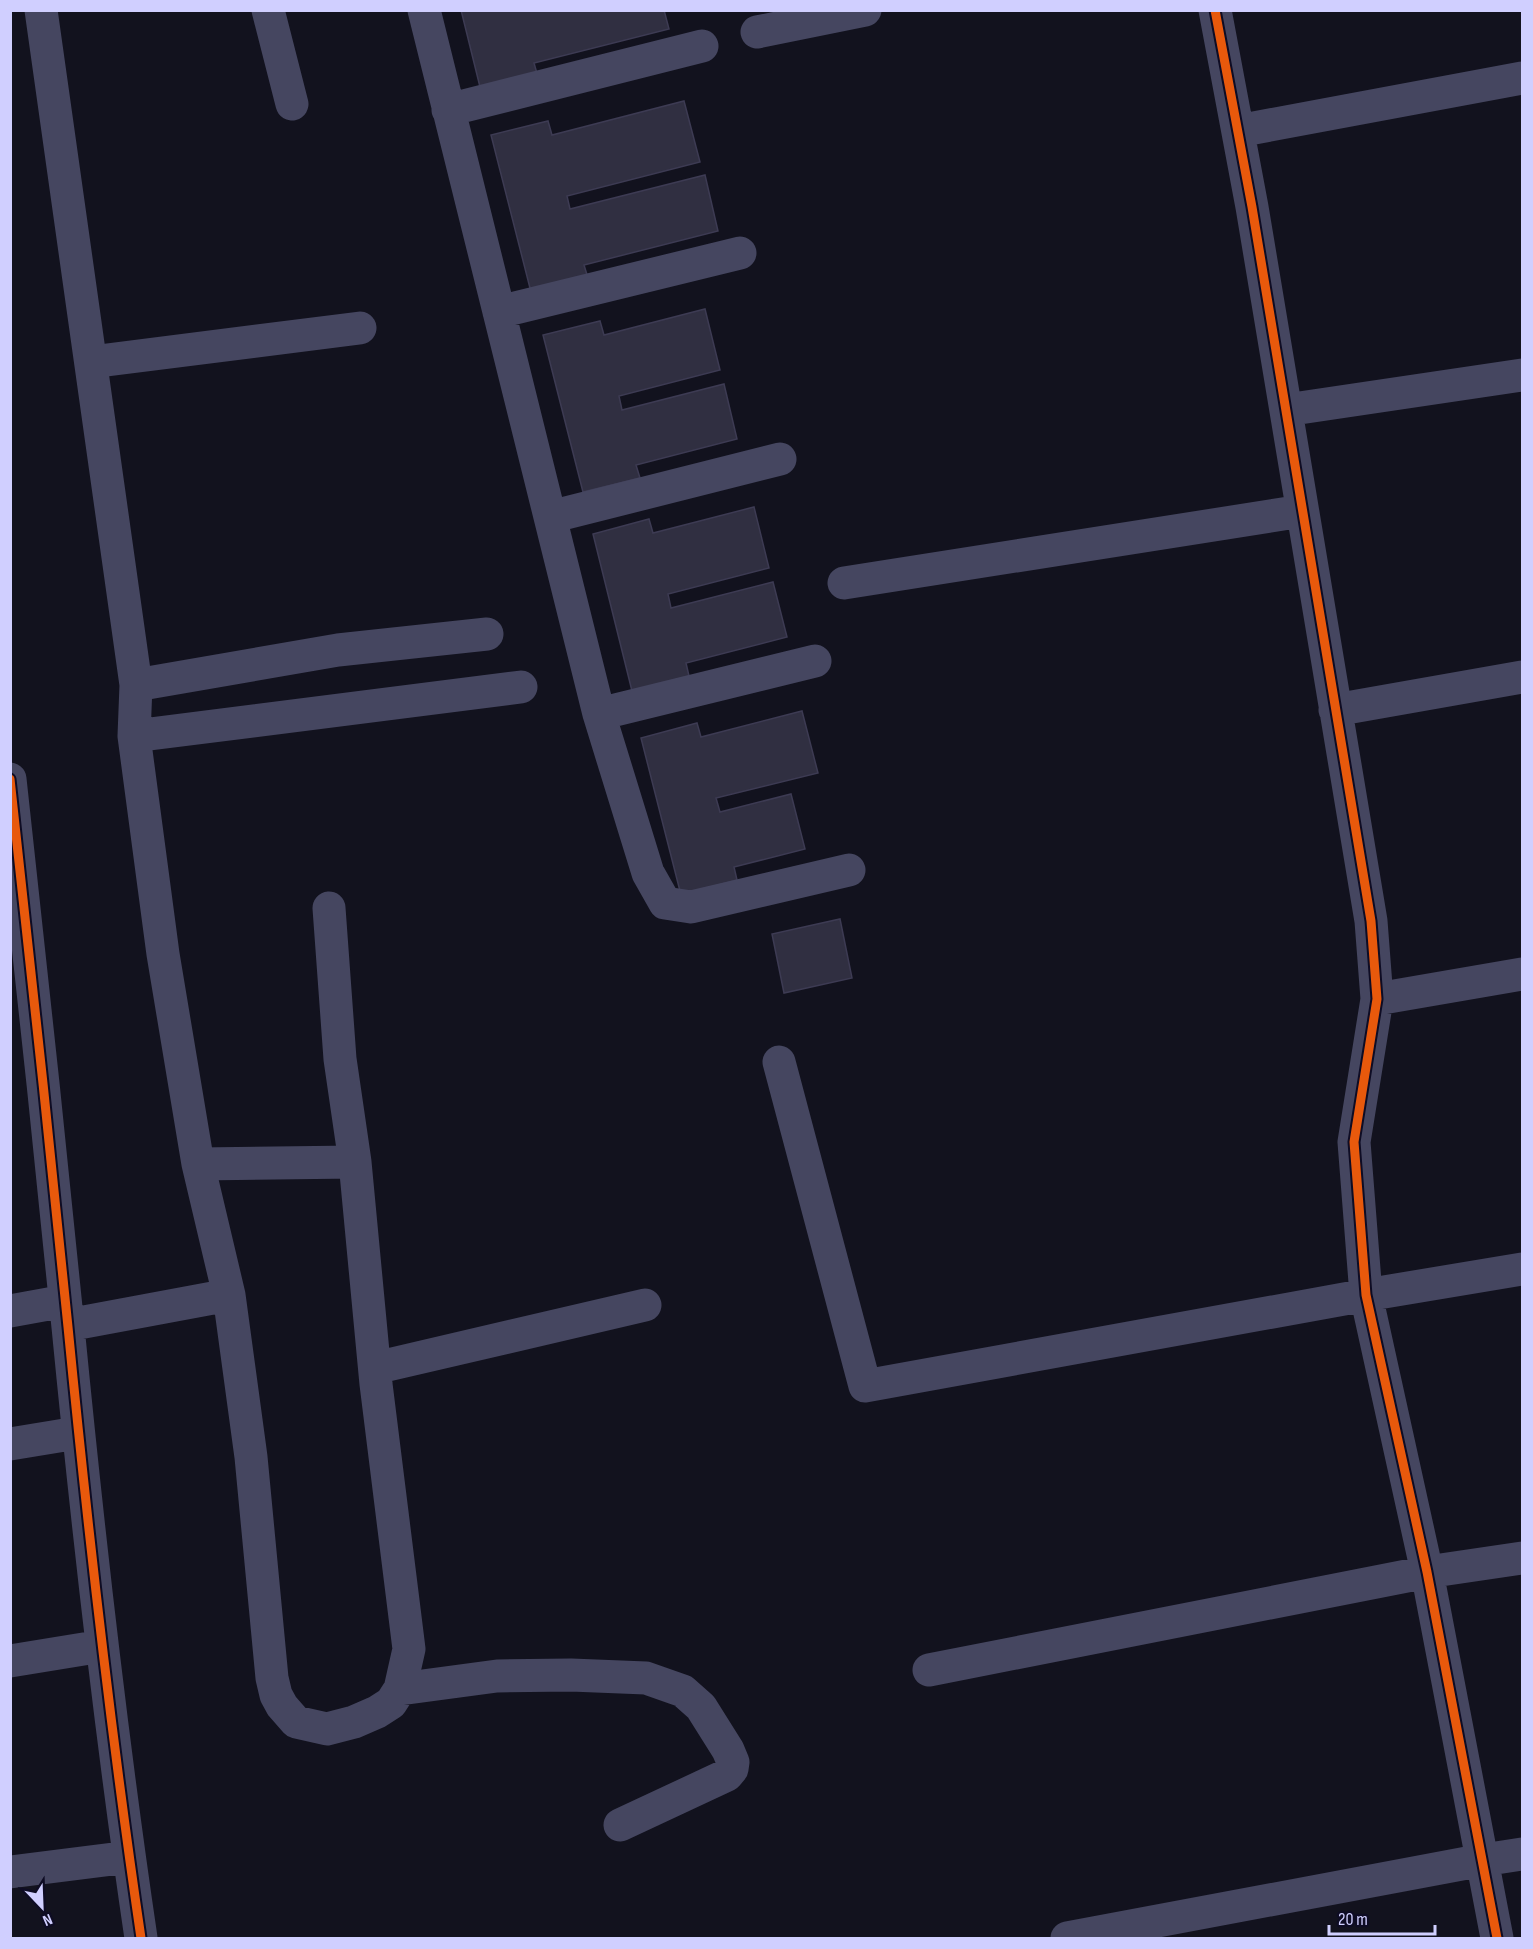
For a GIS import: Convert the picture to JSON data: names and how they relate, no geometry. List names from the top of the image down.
{
  "scale_bar": "20 m",
  "north": "bottom right"
}
